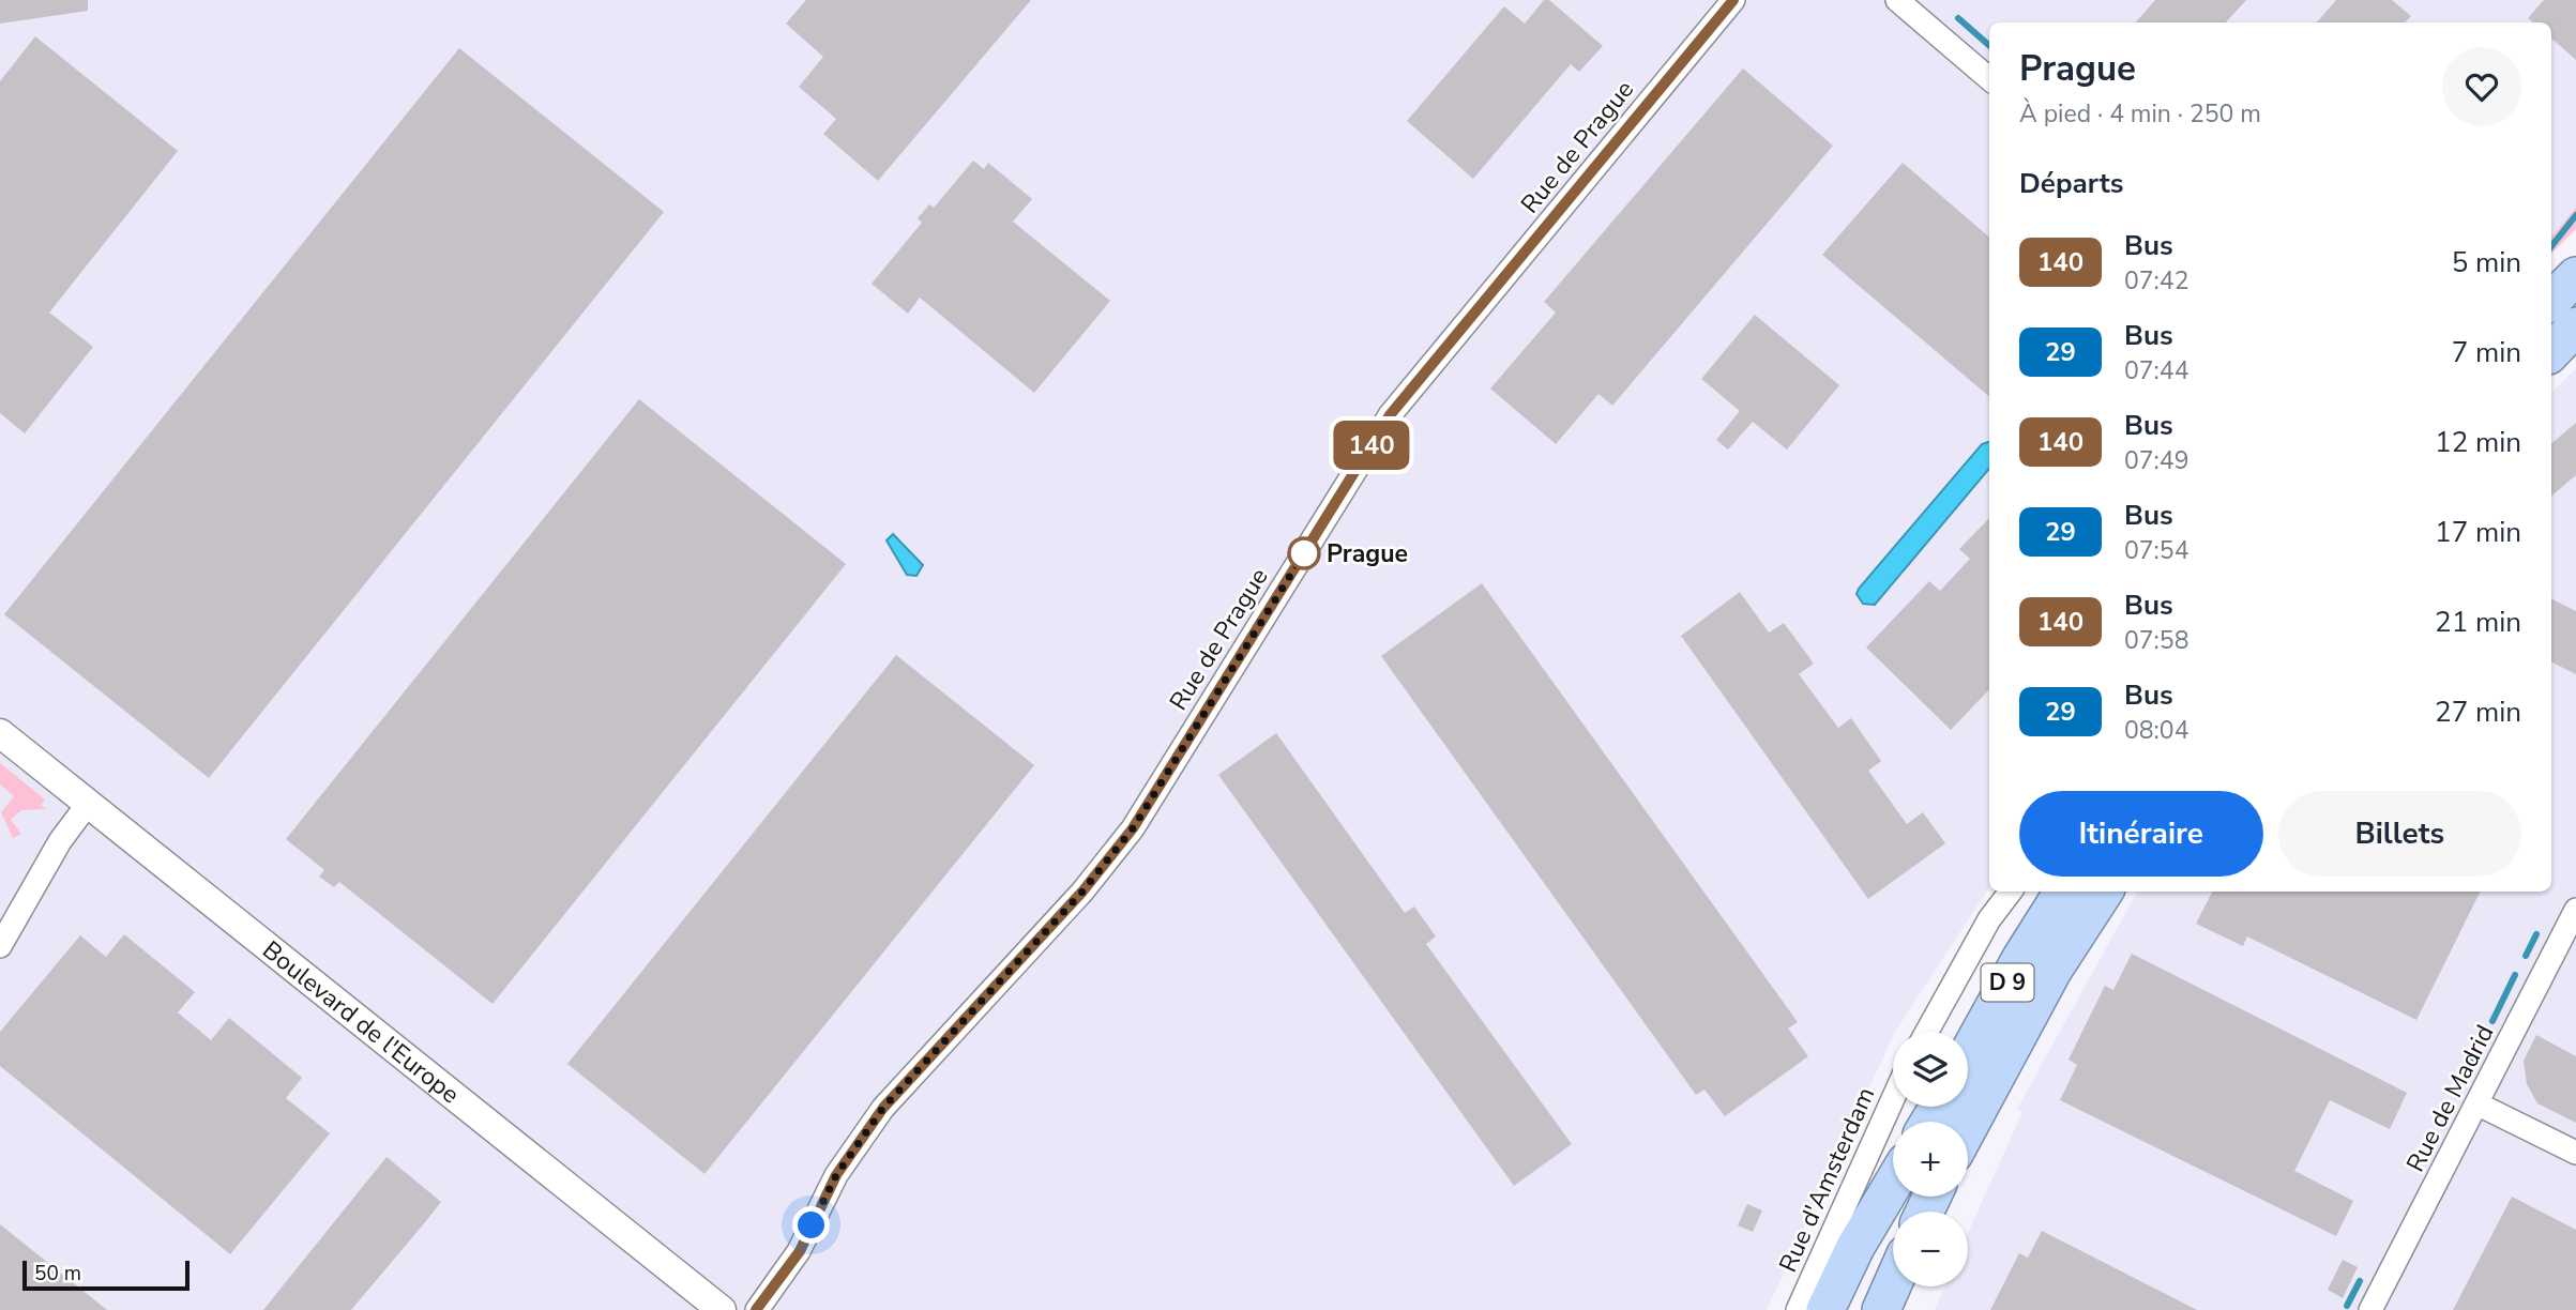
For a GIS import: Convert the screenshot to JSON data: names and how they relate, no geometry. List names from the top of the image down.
{
  "streets": {
    "highway": ["D 9"],
    "street": [
      "Rue de Prague",
      "Boulevard de l'Europe",
      "Rue de Madrid",
      "Rue d'Amsterdam"
    ]
  },
  "places": ["Prague"],
  "lines": ["bus line 140"],
  "scale_bar": "50 m",
  "page": {
    "on_map": "140",
    "heading": [
      ["Prague", "À pied · 4 min · 250 m"],
      "Départs"
    ],
    "list": [
      {
        "mark": "140",
        "name": "Bus",
        "note": "07:42",
        "value": "5 min"
      },
      {
        "mark": "29",
        "name": "Bus",
        "note": "07:44",
        "value": "7 min"
      },
      {
        "mark": "140",
        "name": "Bus",
        "note": "07:49",
        "value": "12 min"
      },
      {
        "mark": "29",
        "name": "Bus",
        "note": "07:54",
        "value": "17 min"
      },
      {
        "mark": "140",
        "name": "Bus",
        "note": "07:58",
        "value": "21 min"
      },
      {
        "mark": "29",
        "name": "Bus",
        "note": "08:04",
        "value": "27 min"
      }
    ],
    "buttons": ["Itinéraire", "Billets"],
    "map_buttons": ["+", "−"],
    "scale": "50 m"
  }
}
